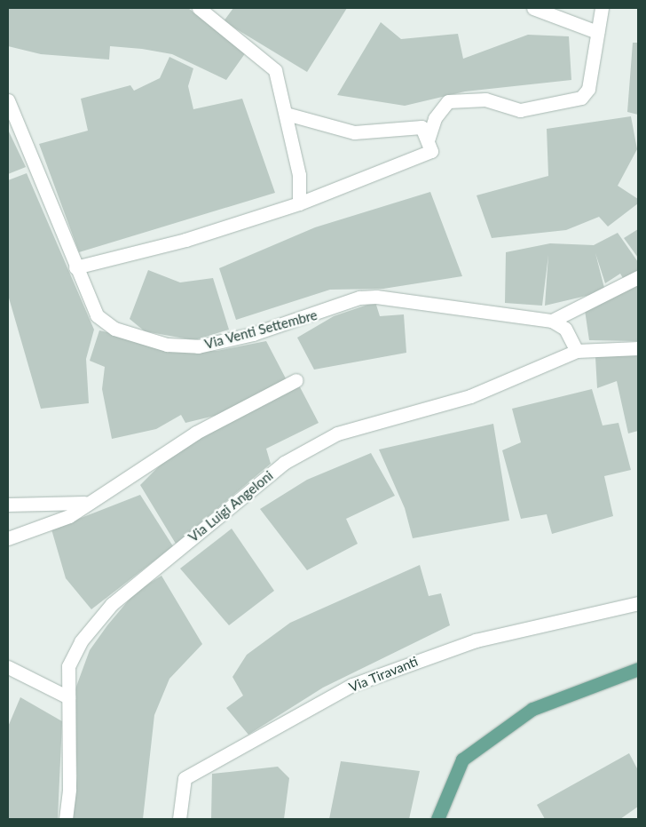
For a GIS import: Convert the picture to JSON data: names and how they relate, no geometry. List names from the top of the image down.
{
  "streets": {
    "street": ["Via Venti Settembre", "Via Luigi Angeloni", "Via Tiravanti"]
  }
}
